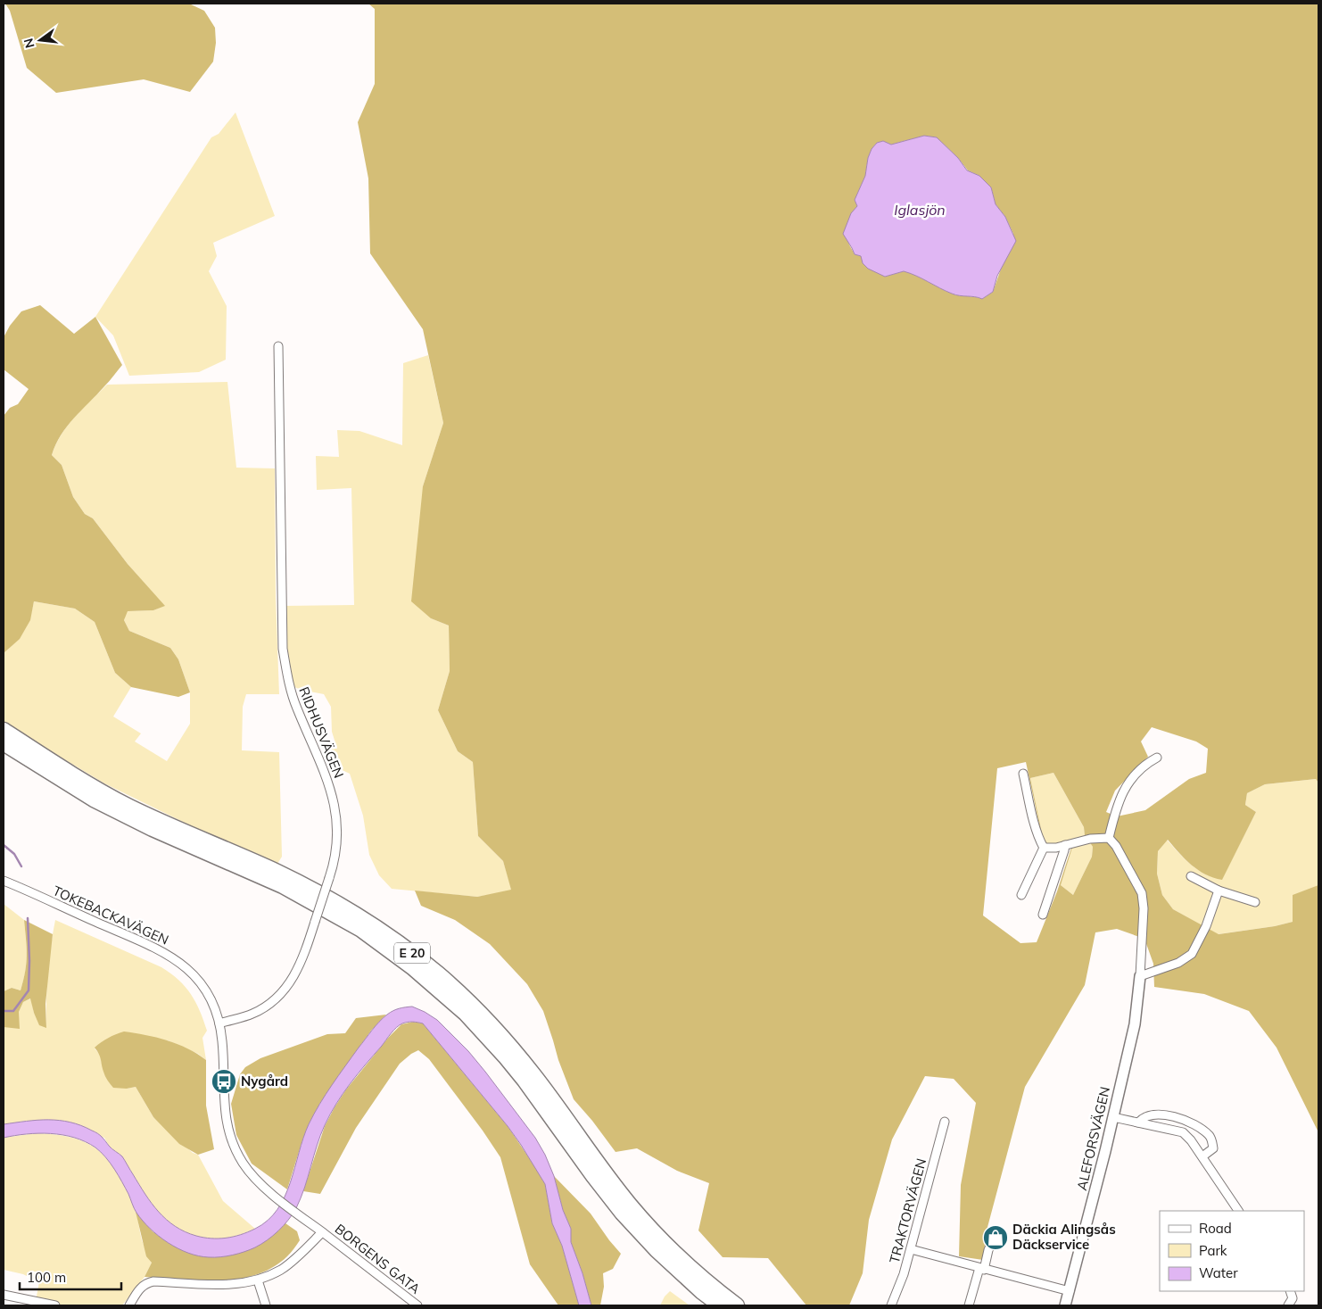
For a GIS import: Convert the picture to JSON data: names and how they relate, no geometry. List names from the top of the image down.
{
  "streets": {
    "highway": ["E 20"],
    "street": [
      "RIDHUSVÄGEN",
      "TOKEBACKAVÄGEN",
      "ALEFORSVÄGEN",
      "TRAKTORVÄGEN",
      "BORGENS GATA"
    ]
  },
  "crossings": [
    ["RIDHUSVÄGEN", "TOKEBACKAVÄGEN"],
    ["TOKEBACKAVÄGEN", "BORGENS GATA"]
  ],
  "water": ["Iglasjön"],
  "places": {
    "bus stop": ["Nygård"],
    "shop": ["Däckia Alingsås Däckservice"]
  },
  "legend": ["Road", "Park", "Water"],
  "scale_bar": "100 m",
  "north": "left"
}
